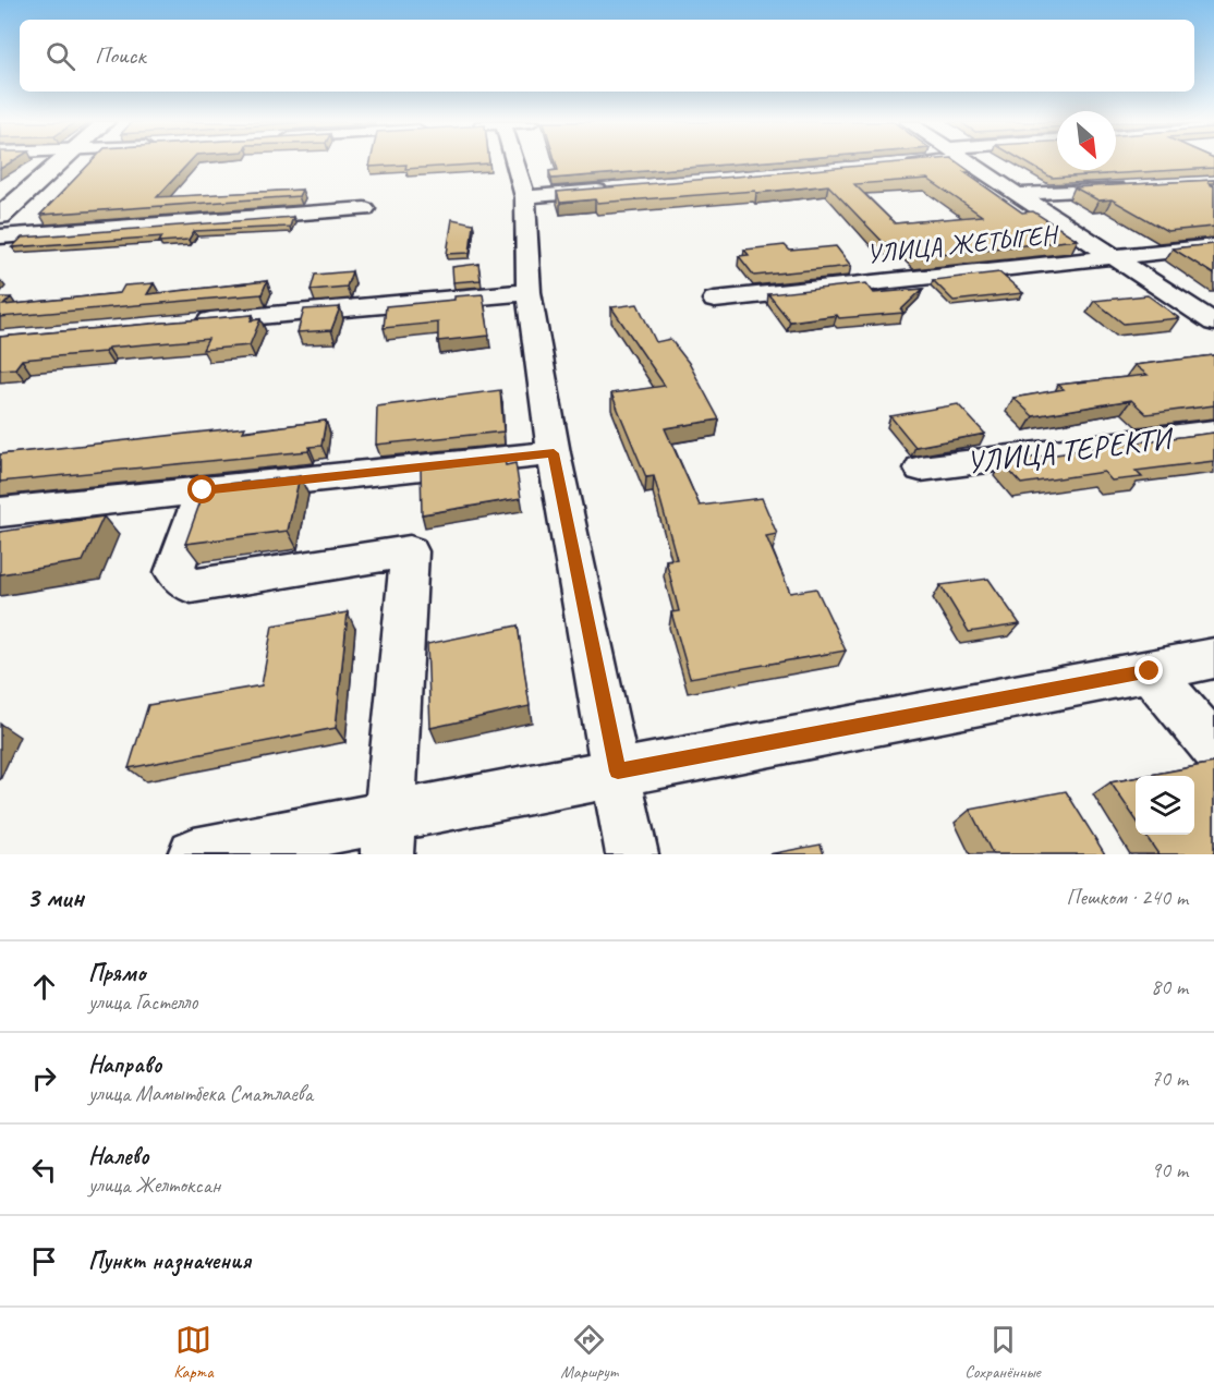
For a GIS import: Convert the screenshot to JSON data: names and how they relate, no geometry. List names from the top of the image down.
{
  "streets": {
    "street": ["УЛИЦА ЖЕТЫГЕН", "УЛИЦА ТЕРЕКТИ"]
  },
  "north": "bottom right",
  "page": {
    "search": "Поиск",
    "heading": ["3 мин", "Пешком · 240 m"],
    "list": [
      ["Прямо", "улица Гастелло", "80 m"],
      ["Направо", "улица Мамытбека Сматлаева", "70 m"],
      ["Налево", "улица Желтоксан", "90 m"],
      "Пункт назначения"
    ],
    "nav": ["Карта", "Маршрут", "Сохранённые"]
  }
}
